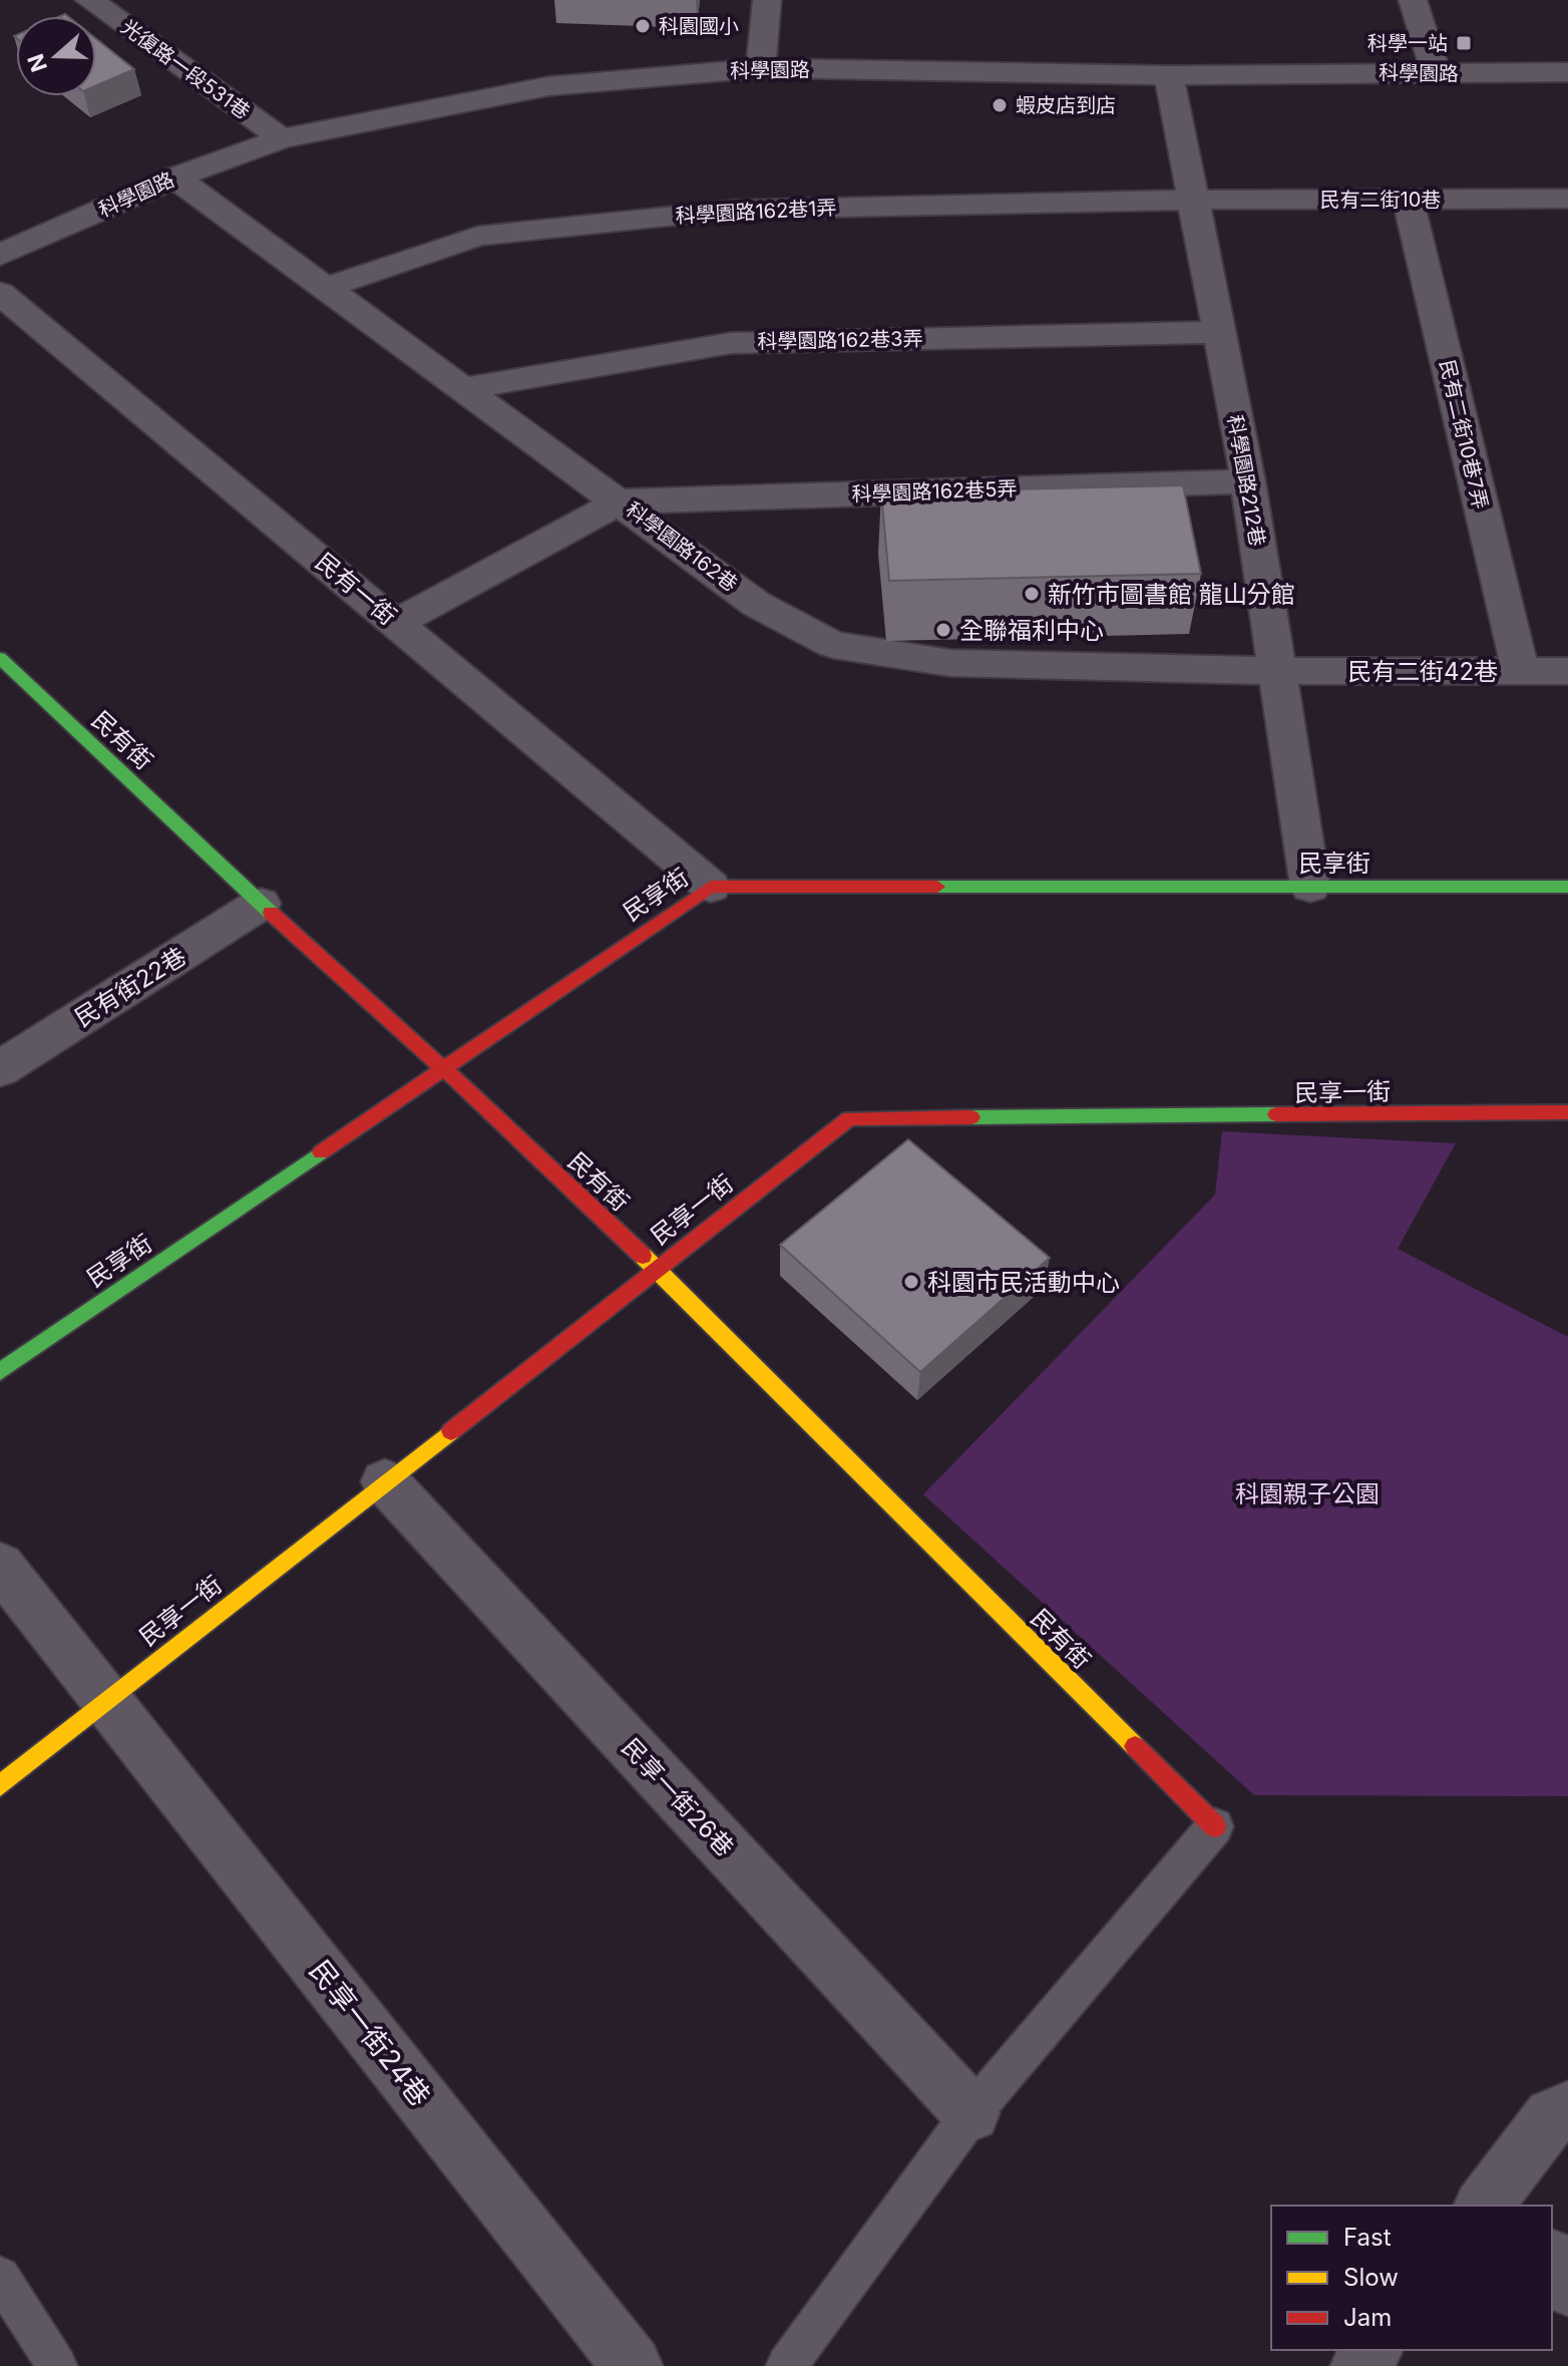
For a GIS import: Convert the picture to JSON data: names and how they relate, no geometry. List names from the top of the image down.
{
  "streets": {
    "street": [
      "光復路一段531巷",
      "科學園路",
      "民有二街10巷",
      "科學園路162巷1弄",
      "科學園路162巷3弄",
      "民有二街10巷7弄",
      "科學園路212巷",
      "科學園路162巷5弄",
      "科學園路162巷",
      "民有一街",
      "民有二街42巷",
      "民有街",
      "民享街",
      "民有街22巷",
      "民享一街",
      "民享一街26巷",
      "民享一街24巷"
    ]
  },
  "crossings": [
    ["光復路一段531巷", "科學園路"],
    ["科學園路", "科學園路212巷"],
    ["科學園路", "科學園路162巷"],
    ["民有二街10巷", "科學園路162巷1弄"],
    ["民有二街10巷", "民有二街10巷7弄"],
    ["民有二街10巷", "科學園路212巷"],
    ["科學園路162巷1弄", "科學園路212巷"],
    ["科學園路162巷1弄", "科學園路162巷"],
    ["科學園路162巷3弄", "科學園路212巷"],
    ["科學園路162巷3弄", "科學園路162巷"],
    ["民有二街10巷7弄", "民有二街42巷"],
    ["科學園路212巷", "科學園路162巷5弄"],
    ["科學園路212巷", "科學園路162巷"],
    ["科學園路212巷", "民有二街42巷"],
    ["科學園路212巷", "民享街"],
    ["科學園路162巷5弄", "科學園路162巷"],
    ["科學園路162巷", "民有二街42巷"],
    ["民有一街", "民享街"],
    ["民有街", "民享街"],
    ["民有街", "民有街22巷"],
    ["民有街", "民享一街"],
    ["民享一街", "民享一街26巷"],
    ["民享一街", "民享一街24巷"]
  ],
  "parks": ["科園親子公園"],
  "places": {
    "other": [
      "科園國小",
      "蝦皮店到店",
      "新竹市圖書館 龍山分館",
      "全聯福利中心",
      "科園市民活動中心"
    ],
    "transit": ["科學一站"]
  },
  "legend": ["Fast", "Slow", "Jam"],
  "north": "left"
}
